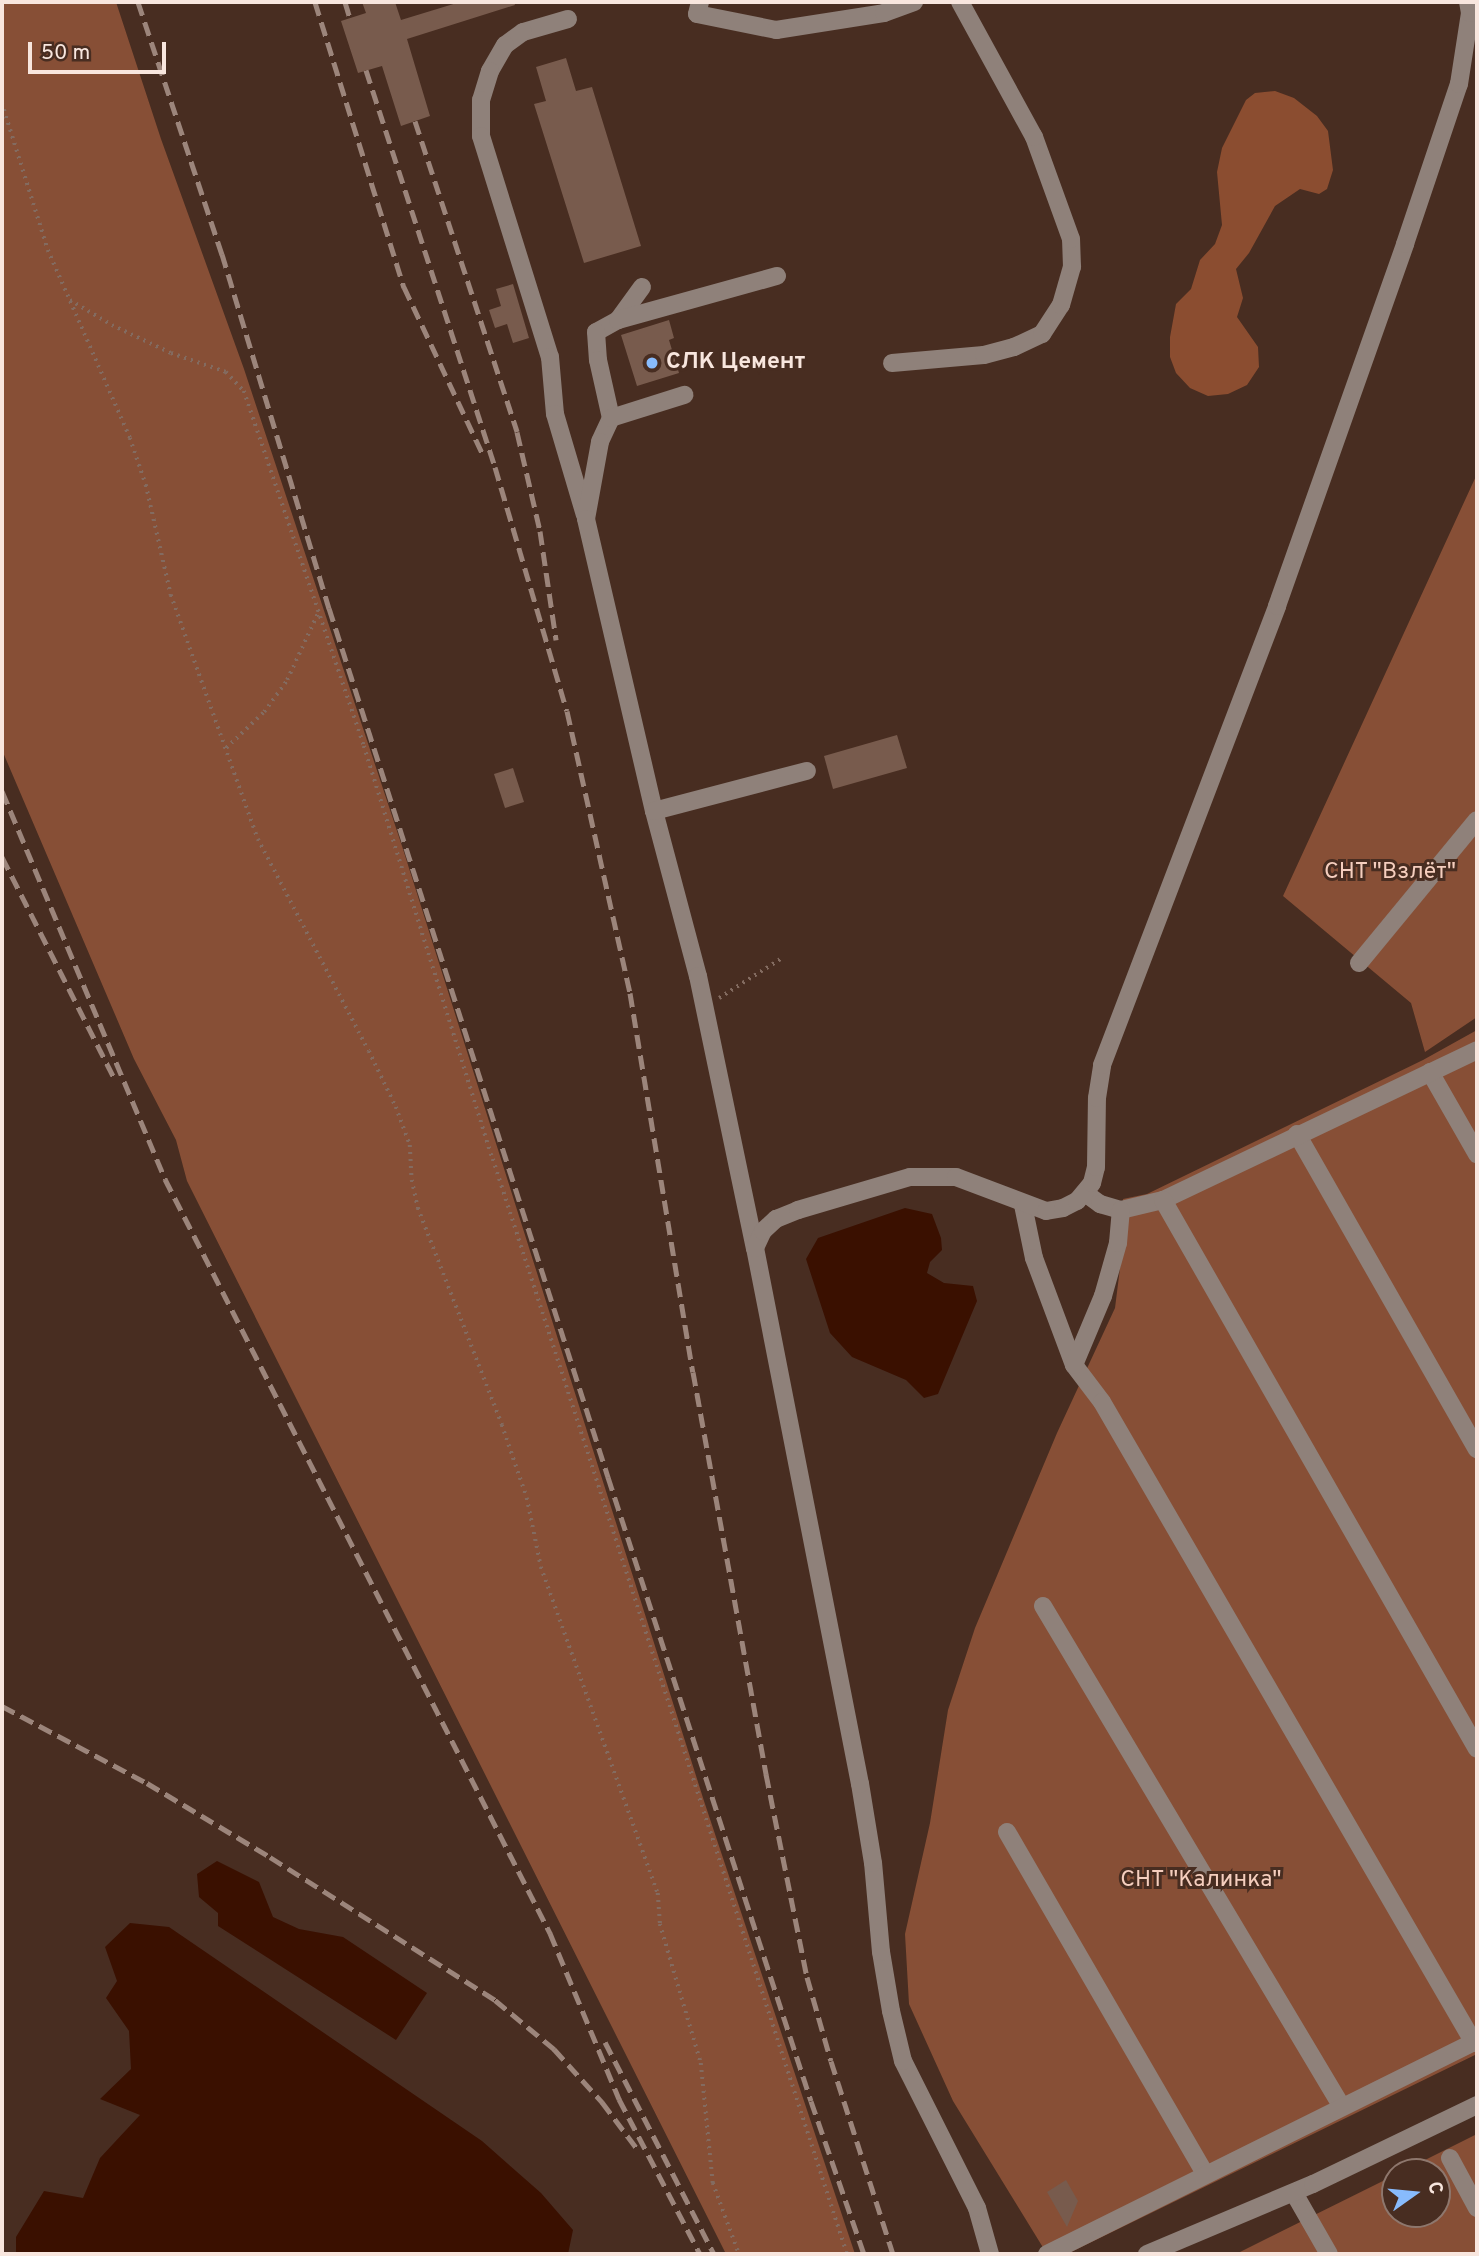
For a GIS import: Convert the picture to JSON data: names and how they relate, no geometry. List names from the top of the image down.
{
  "parks": ["СНТ \"Взлёт\"", "СНТ \"Калинка\""],
  "places": ["СЛК Цемент"],
  "scale_bar": "50 m",
  "north": "right"
}
